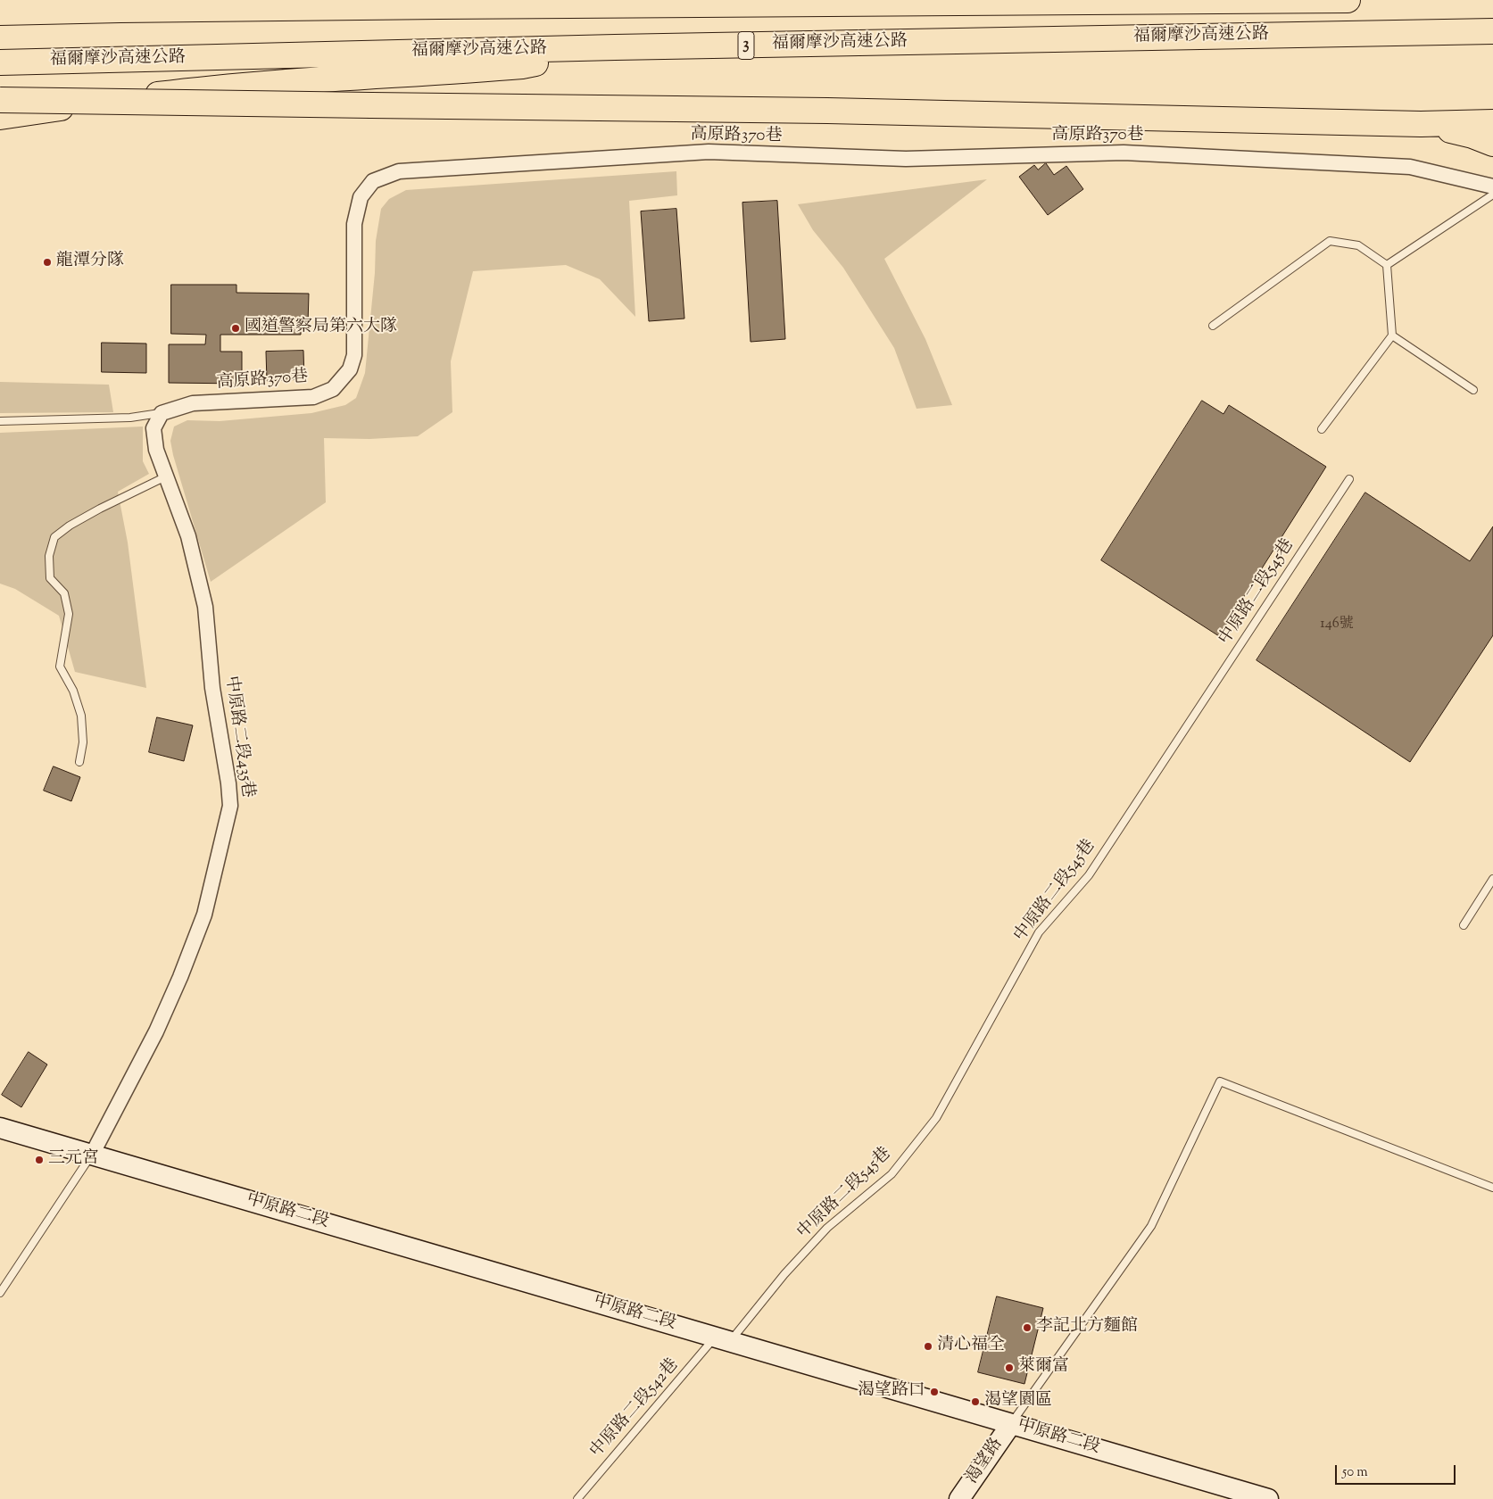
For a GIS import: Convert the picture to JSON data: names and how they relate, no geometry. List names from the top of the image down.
{
  "streets": {
    "highway": ["福爾摩沙高速公路", "3"],
    "street": [
      "高原路370巷",
      "中原路二段435巷",
      "中原路二段",
      "渴望路"
    ],
    "lane": ["中原路二段545巷", "中原路二段542巷"]
  },
  "crossings": [
    ["高原路370巷", "中原路二段435巷"],
    ["中原路二段545巷", "中原路二段"],
    ["中原路二段545巷", "中原路二段542巷"],
    ["中原路二段435巷", "中原路二段"],
    ["中原路二段", "中原路二段542巷"],
    ["中原路二段", "渴望路"]
  ],
  "places": [
    "龍潭分隊",
    "國道警察局第六大隊",
    "三元宮",
    "李記北方麵館",
    "清心福全",
    "萊爾富",
    "渴望路口",
    "渴望園區"
  ],
  "house_numbers": ["146號"],
  "scale_bar": "50 m"
}
